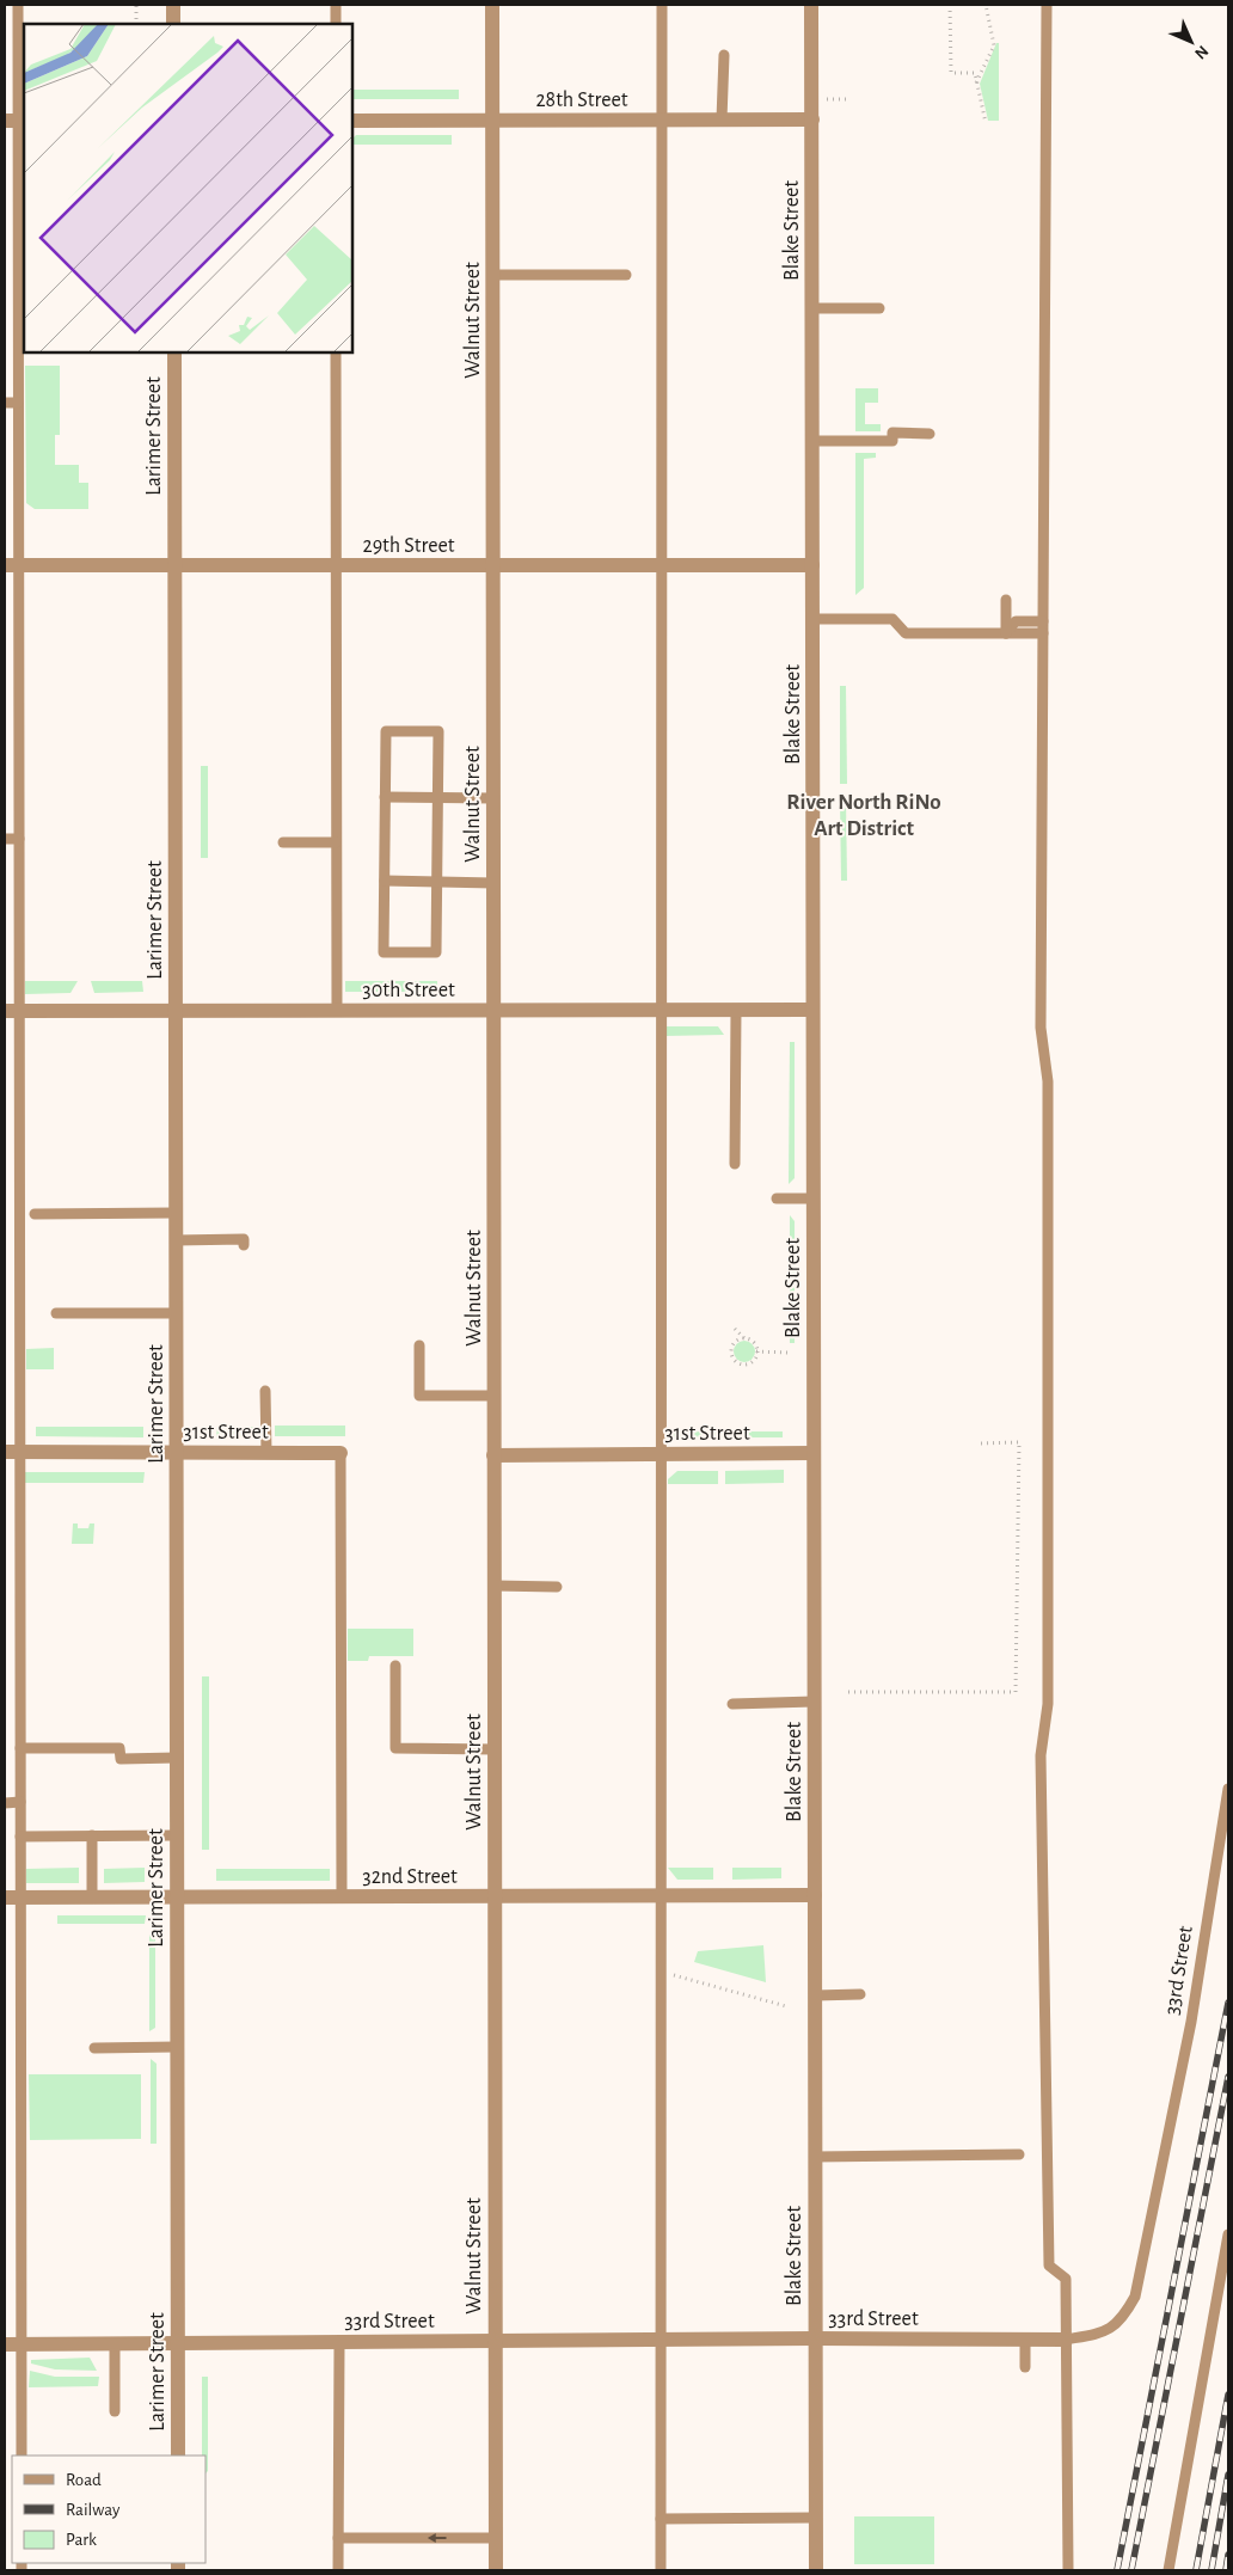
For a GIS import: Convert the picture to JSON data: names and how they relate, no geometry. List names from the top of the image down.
{
  "streets": {
    "street": [
      "28th Street",
      "Blake Street",
      "Walnut Street",
      "Larimer Street",
      "29th Street",
      "30th Street",
      "31st Street",
      "32nd Street",
      "33rd Street"
    ]
  },
  "crossings": [
    ["28th Street", "Blake Street"],
    ["28th Street", "Walnut Street"],
    ["Blake Street", "29th Street"],
    ["Blake Street", "30th Street"],
    ["Blake Street", "31st Street"],
    ["Blake Street", "32nd Street"],
    ["Blake Street", "33rd Street"],
    ["Walnut Street", "29th Street"],
    ["Walnut Street", "30th Street"],
    ["Walnut Street", "31st Street"],
    ["Walnut Street", "32nd Street"],
    ["Walnut Street", "33rd Street"],
    ["Larimer Street", "29th Street"],
    ["Larimer Street", "30th Street"],
    ["Larimer Street", "31st Street"],
    ["Larimer Street", "32nd Street"],
    ["Larimer Street", "33rd Street"]
  ],
  "districts": ["River North RiNo Art District"],
  "legend": ["Road", "Railway", "Park"],
  "north": "bottom right"
}
